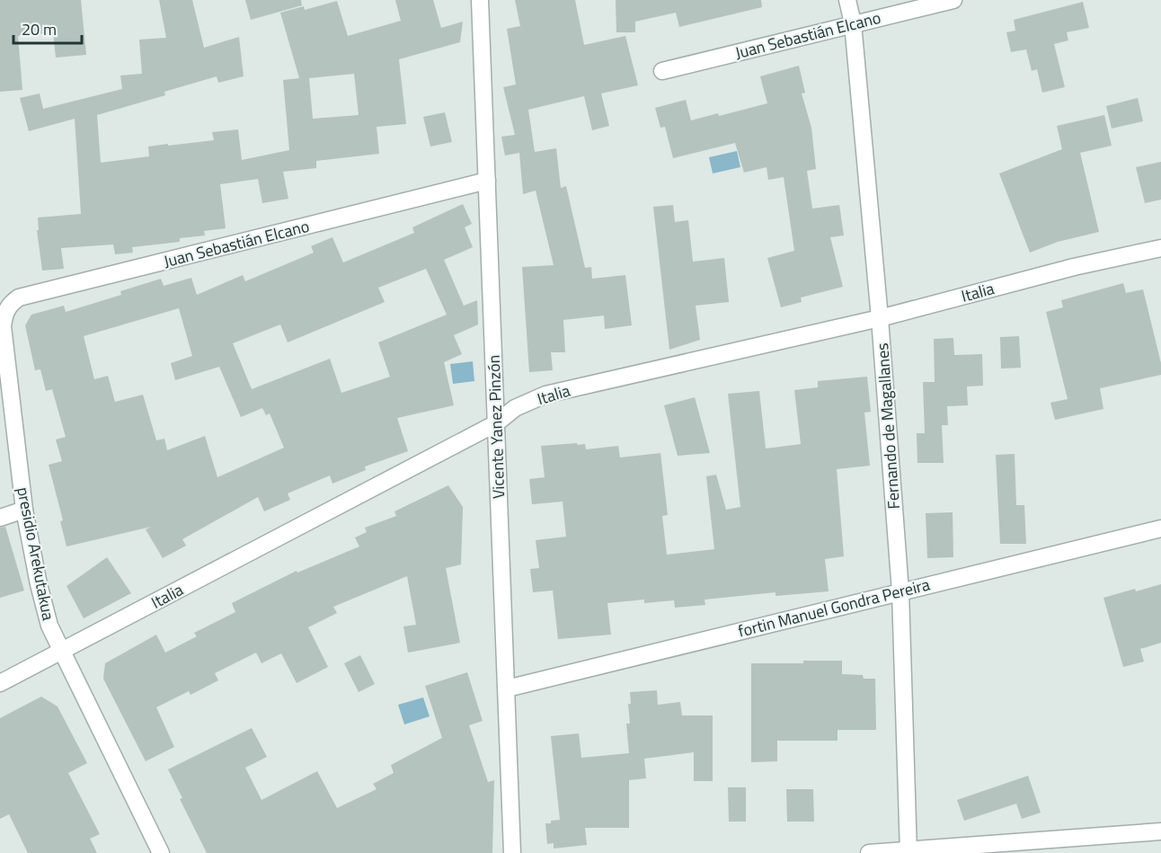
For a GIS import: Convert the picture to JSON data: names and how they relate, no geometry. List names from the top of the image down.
{
  "streets": {
    "street": [
      "Juan Sebastián Elcano",
      "Italia",
      "Fernando de Magallanes",
      "Vicente Yanez Pinzón",
      "presidio Arekutakua",
      "fortin Manuel Gondra Pereira"
    ]
  },
  "crossings": [
    ["Juan Sebastián Elcano", "Fernando de Magallanes"],
    ["Juan Sebastián Elcano", "Vicente Yanez Pinzón"],
    ["Juan Sebastián Elcano", "presidio Arekutakua"],
    ["Italia", "Fernando de Magallanes"],
    ["Italia", "Vicente Yanez Pinzón"],
    ["Italia", "presidio Arekutakua"],
    ["Fernando de Magallanes", "fortin Manuel Gondra Pereira"],
    ["Vicente Yanez Pinzón", "fortin Manuel Gondra Pereira"]
  ],
  "scale_bar": "20 m"
}
